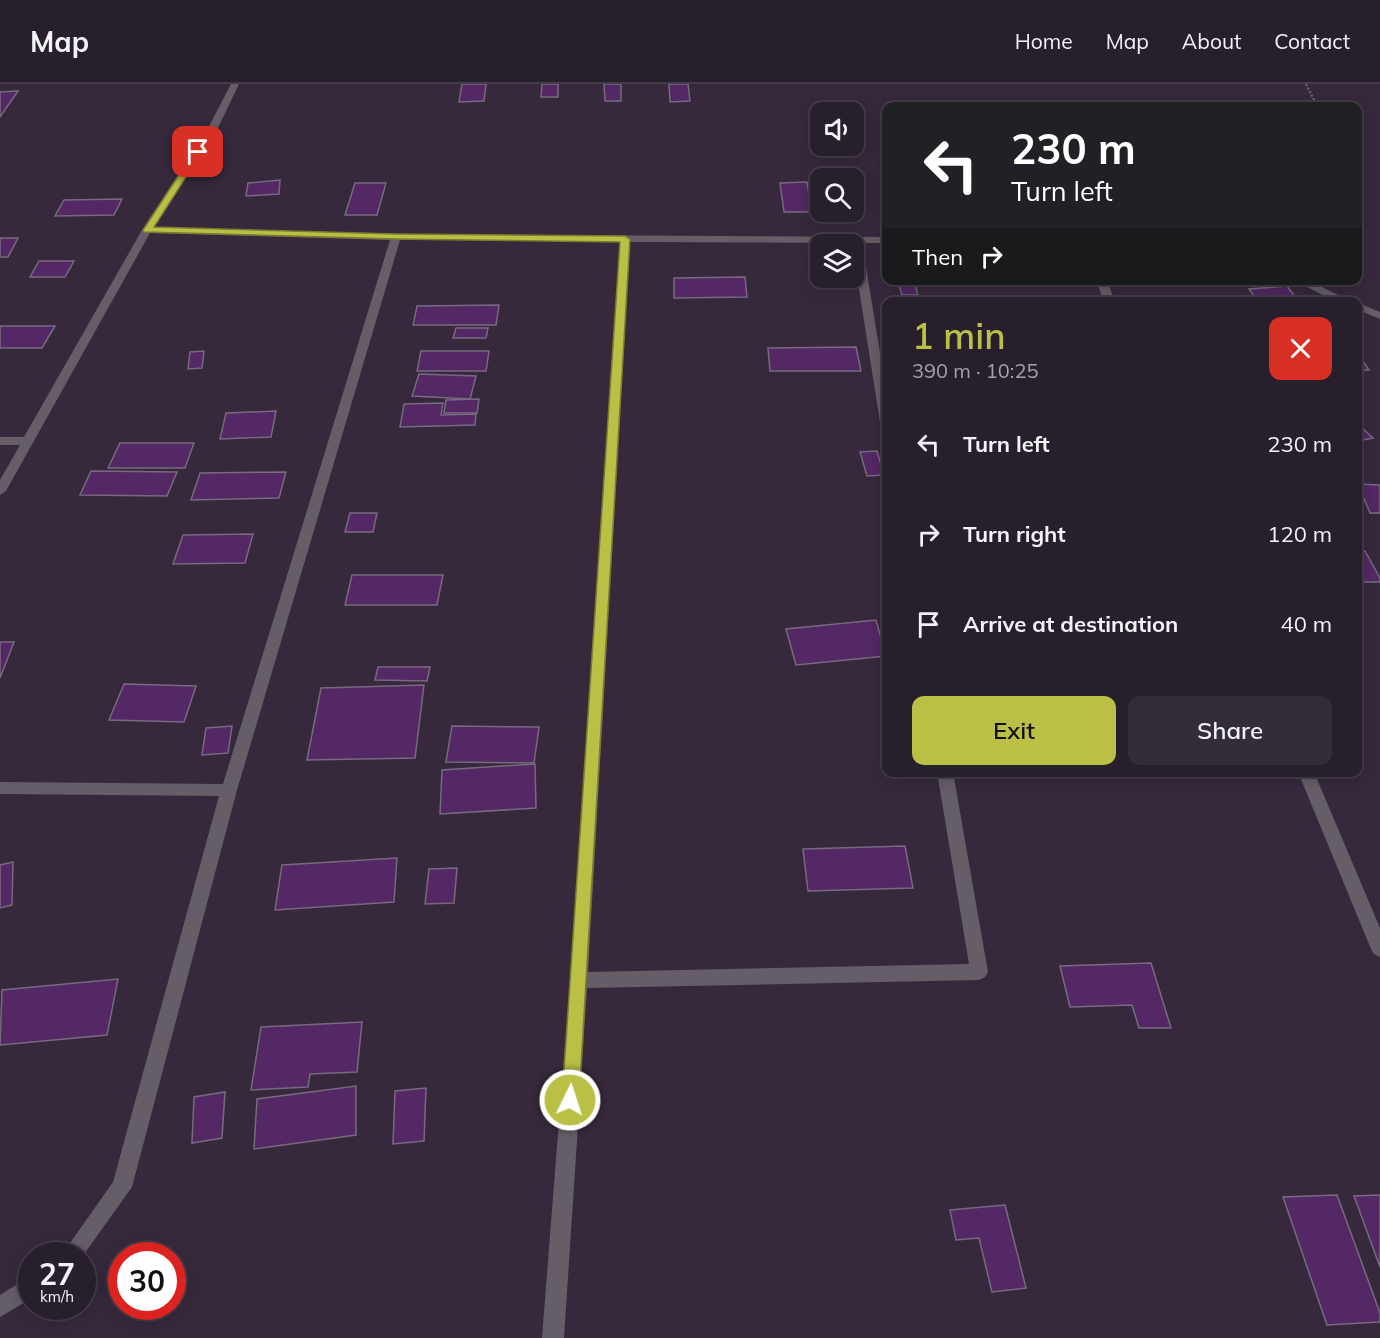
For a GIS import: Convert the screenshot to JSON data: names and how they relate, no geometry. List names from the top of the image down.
{
  "page": {
    "header": "Map",
    "nav": [
      "Home",
      "Map",
      "About",
      "Contact"
    ],
    "turn": ["230 m", "Turn left"],
    "then": "Then",
    "heading": ["1 min", "390 m · 10:25"],
    "list": [
      {
        "name": "Turn left",
        "value": "230 m"
      },
      {
        "name": "Turn right",
        "value": "120 m"
      },
      {
        "name": "Arrive at destination",
        "value": "40 m"
      }
    ],
    "buttons": ["Exit", "Share"],
    "speed": "27 km/h",
    "limit": "30"
  }
}
